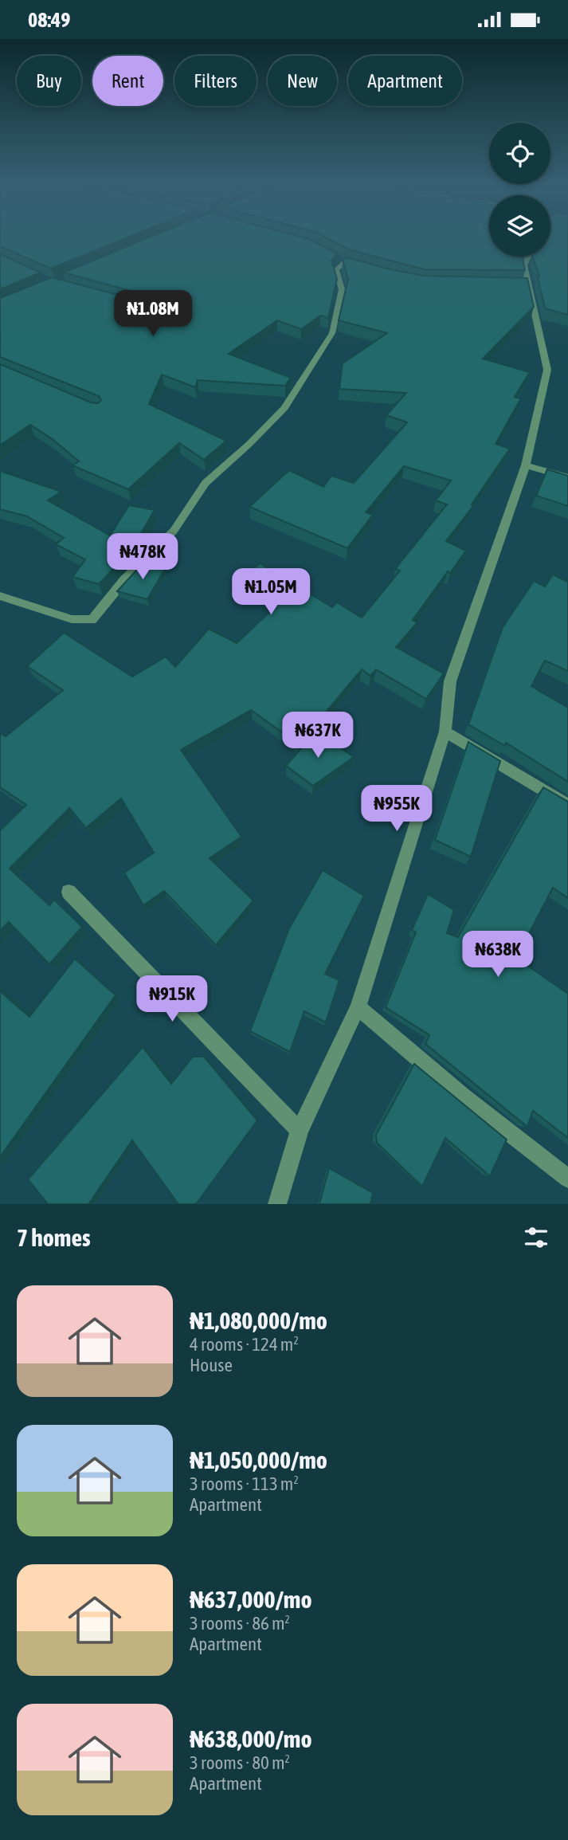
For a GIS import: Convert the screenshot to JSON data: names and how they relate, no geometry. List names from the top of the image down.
{
  "page": {
    "status": "08:49",
    "chip": [
      "Buy",
      "Rent",
      "Filters",
      "New",
      "Apartment"
    ],
    "price": [
      "₦1.08M",
      "₦478K",
      "₦1.05M",
      "₦637K",
      "₦955K",
      "₦638K",
      "₦915K"
    ],
    "heading": "7 homes",
    "list": [
      {
        "name": "₦1,080,000/mo",
        "note": "4 rooms · 124 m² · House"
      },
      {
        "name": "₦1,050,000/mo",
        "note": "3 rooms · 113 m² · Apartment"
      },
      {
        "name": "₦637,000/mo",
        "note": "3 rooms · 86 m² · Apartment"
      },
      {
        "name": "₦638,000/mo",
        "note": "3 rooms · 80 m² · Apartment"
      }
    ]
  }
}
